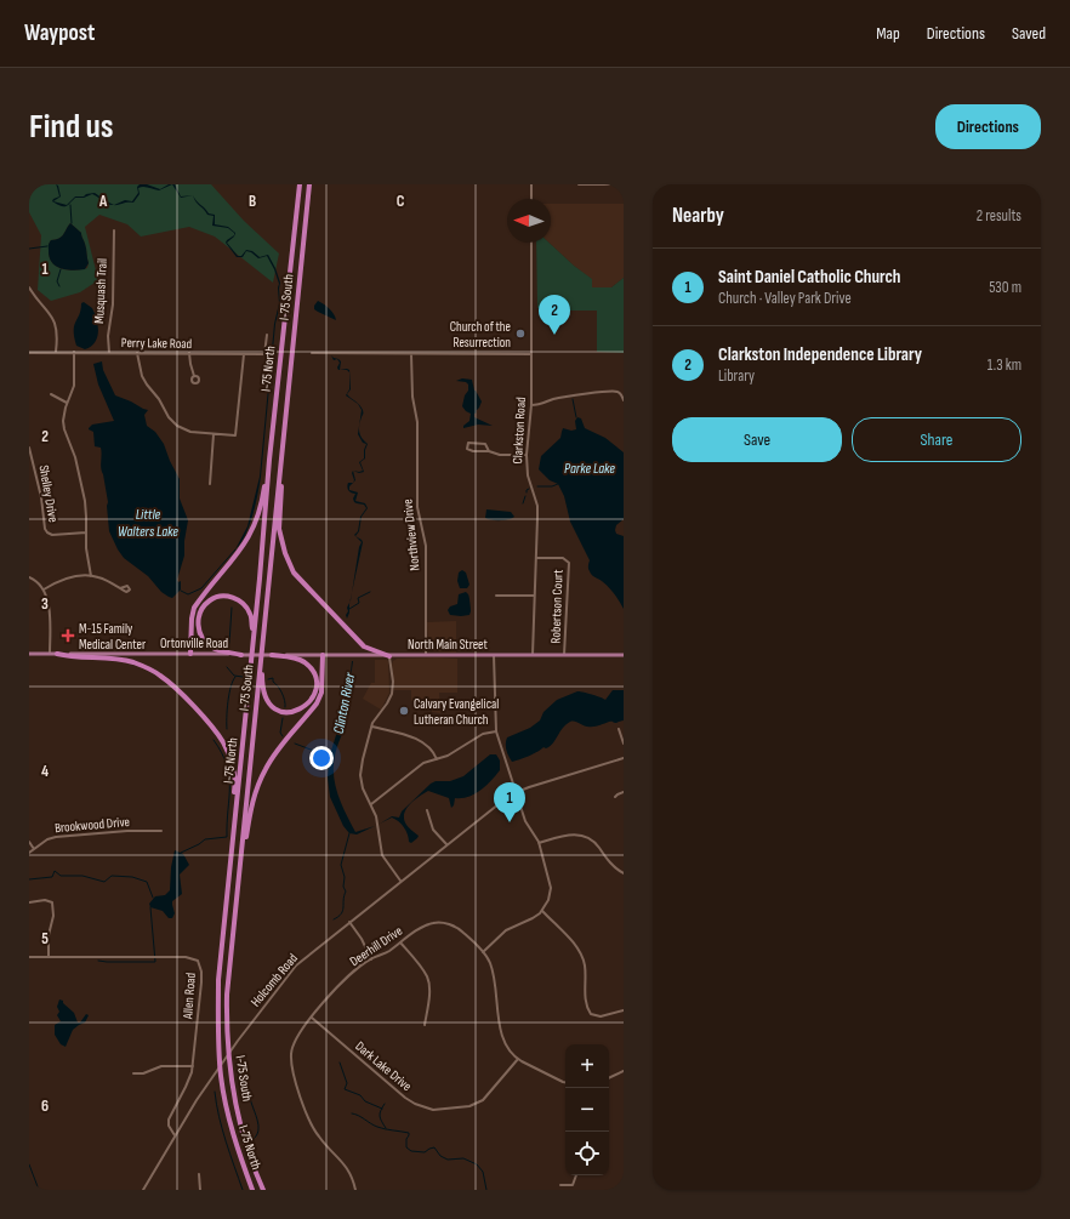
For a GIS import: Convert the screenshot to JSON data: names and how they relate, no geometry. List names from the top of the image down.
{
  "streets": {
    "highway": ["I-75 South", "I-75 North"],
    "main road": ["Ortonville Road", "North Main Street"],
    "street": [
      "Musquash Trail",
      "Perry Lake Road",
      "Clarkston Road",
      "Shelley Drive",
      "Northview Drive",
      "Robertson Court",
      "Brookwood Drive",
      "Deerhill Drive",
      "Holcomb Road",
      "Allen Road",
      "Dark Lake Drive"
    ]
  },
  "crossings": [
    ["Musquash Trail", "Perry Lake Road"],
    ["Clarkston Road", "Robertson Court"],
    ["Clarkston Road", "North Main Street"],
    ["Northview Drive", "North Main Street"],
    ["Robertson Court", "North Main Street"],
    ["Ortonville Road", "North Main Street"],
    ["Deerhill Drive", "Dark Lake Drive"],
    ["Holcomb Road", "Allen Road"]
  ],
  "water": ["Parke Lake", "Little Walters Lake", "Clinton River"],
  "places": {
    "other": ["Church of the Resurrection", "Calvary Evangelical Lutheran Church"],
    "health": ["M-15 Family Medical Center"]
  },
  "north": "left",
  "page": {
    "header": "Waypost",
    "nav": ["Map", "Directions", "Saved"],
    "buttons": [
      "Directions",
      ["Save", "Share"]
    ],
    "title": "Find us",
    "heading": ["Nearby", "2 results"],
    "list": [
      {
        "mark": "1",
        "name": "Saint Daniel Catholic Church",
        "note": "Church · Valley Park Drive",
        "value": "530 m"
      },
      {
        "mark": "2",
        "name": "Clarkston Independence Library",
        "note": "Library",
        "value": "1.3 km"
      }
    ],
    "pins": ["2", "1"],
    "map_buttons": ["+", "−"]
  },
  "grid": {
    "columns": ["A", "B", "C"],
    "rows": [
      "1",
      "2",
      "3",
      "4",
      "5",
      "6"
    ]
  }
}
